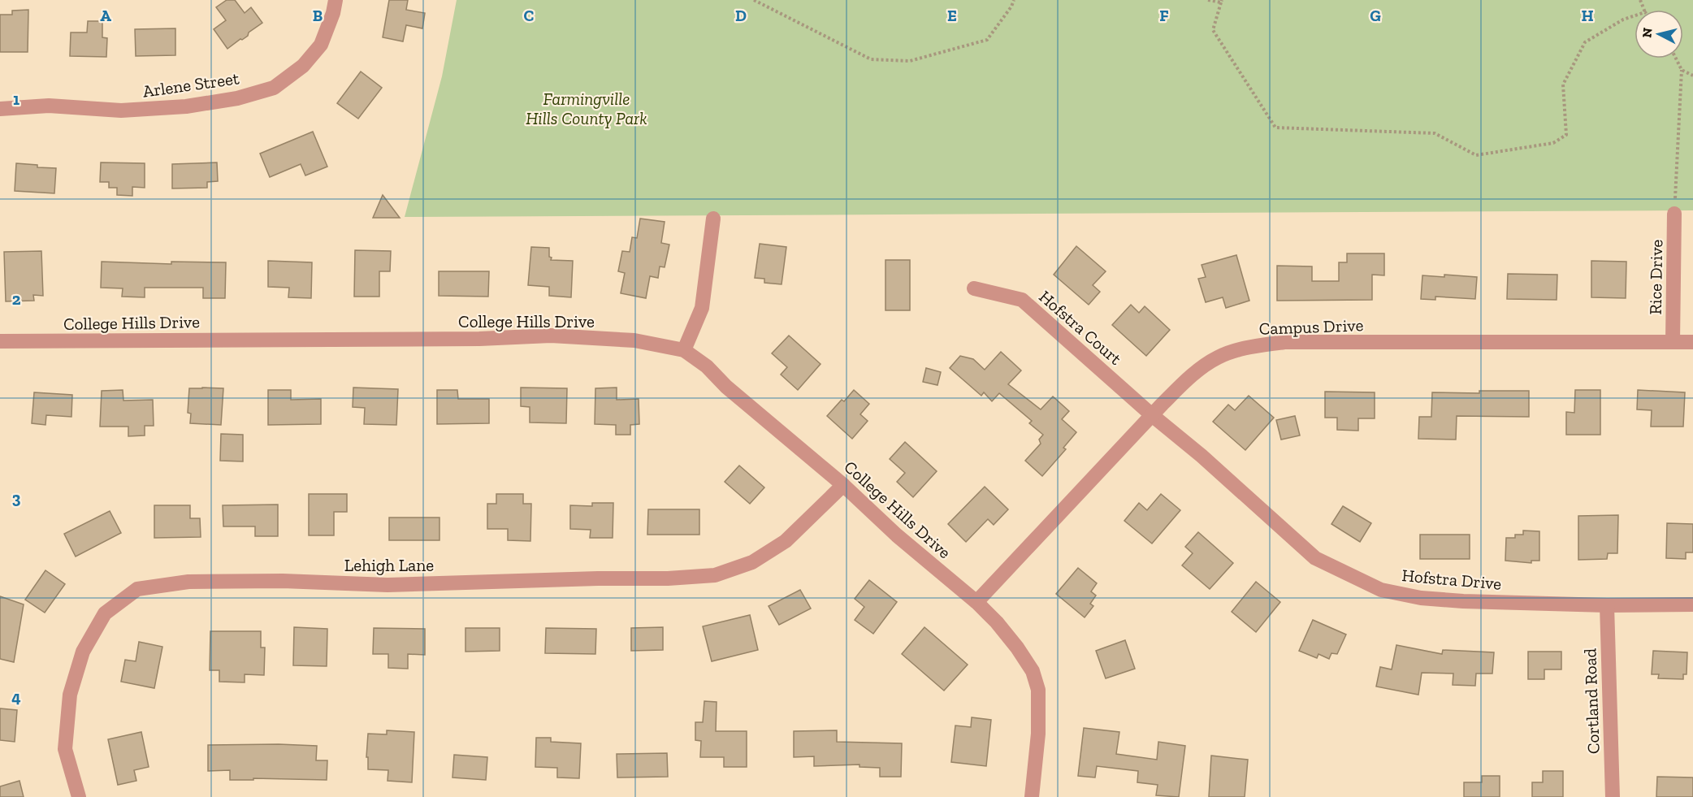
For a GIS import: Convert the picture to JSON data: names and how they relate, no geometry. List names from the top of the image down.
{
  "streets": {
    "street": [
      "Arlene Street",
      "Rice Drive",
      "College Hills Drive",
      "Campus Drive",
      "Hofstra Court",
      "Lehigh Lane",
      "Hofstra Drive",
      "Cortland Road"
    ]
  },
  "crossings": [
    ["Rice Drive", "Campus Drive"],
    ["College Hills Drive", "Campus Drive"],
    ["College Hills Drive", "Lehigh Lane"],
    ["Campus Drive", "Hofstra Court"],
    ["Campus Drive", "Hofstra Drive"],
    ["Hofstra Court", "Hofstra Drive"],
    ["Hofstra Drive", "Cortland Road"]
  ],
  "parks": ["Farmingville Hills County Park"],
  "north": "left",
  "grid": {
    "columns": [
      "A",
      "B",
      "C",
      "D",
      "E",
      "F",
      "G",
      "H"
    ],
    "rows": [
      "1",
      "2",
      "3",
      "4"
    ]
  }
}
